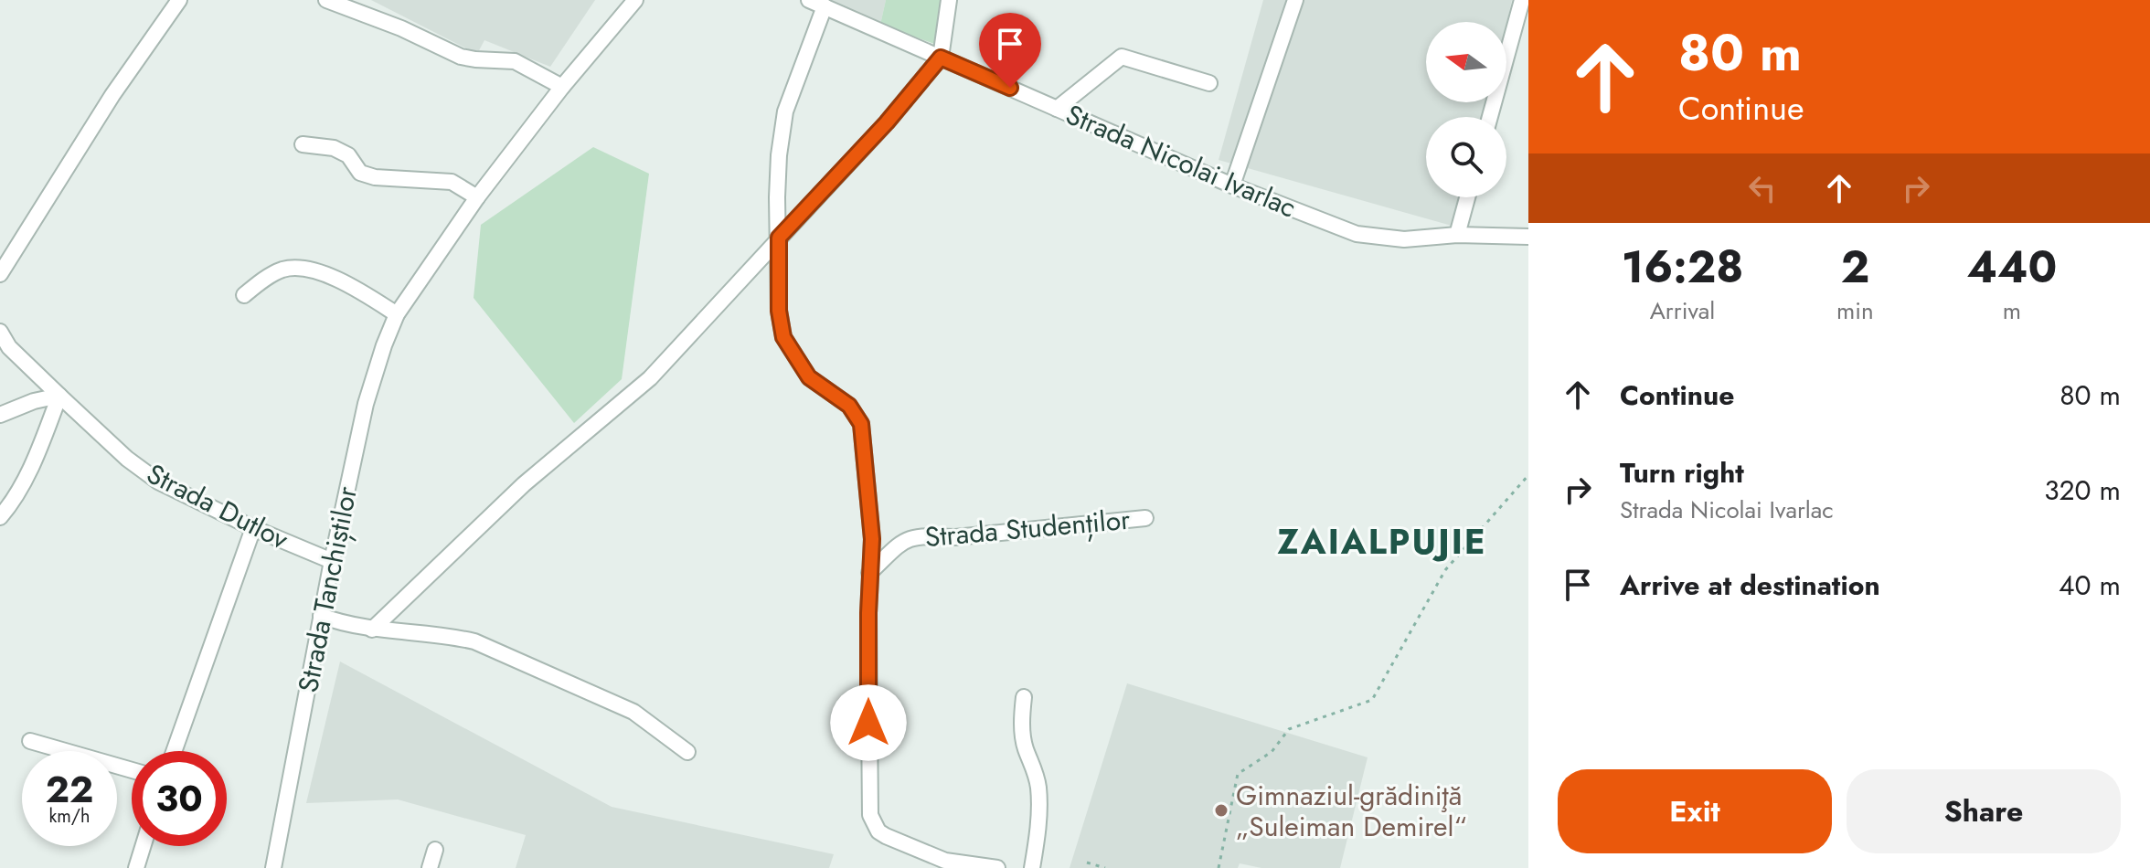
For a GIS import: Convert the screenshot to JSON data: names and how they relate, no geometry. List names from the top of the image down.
{
  "streets": {
    "street": [
      "Strada Nicolai Ivarlac",
      "Strada Dutlov",
      "Strada Studenților",
      "Strada Tanchiștilor"
    ]
  },
  "crossings": [
    ["Strada Dutlov", "Strada Tanchiștilor"]
  ],
  "districts": ["ZAIALPUJIE"],
  "places": ["Gimnaziul-grădiniţă „Suleiman Demirel“"],
  "north": "left",
  "page": {
    "turn": ["80 m", "Continue"],
    "eta": [
      "16:28",
      "Arrival",
      "2",
      "min",
      "440",
      "m"
    ],
    "list": [
      {
        "name": "Continue",
        "value": "80 m"
      },
      {
        "name": "Turn right",
        "note": "Strada Nicolai Ivarlac",
        "value": "320 m"
      },
      {
        "name": "Arrive at destination",
        "value": "40 m"
      }
    ],
    "speed": "22 km/h",
    "limit": "30",
    "buttons": ["Exit", "Share"]
  }
}
